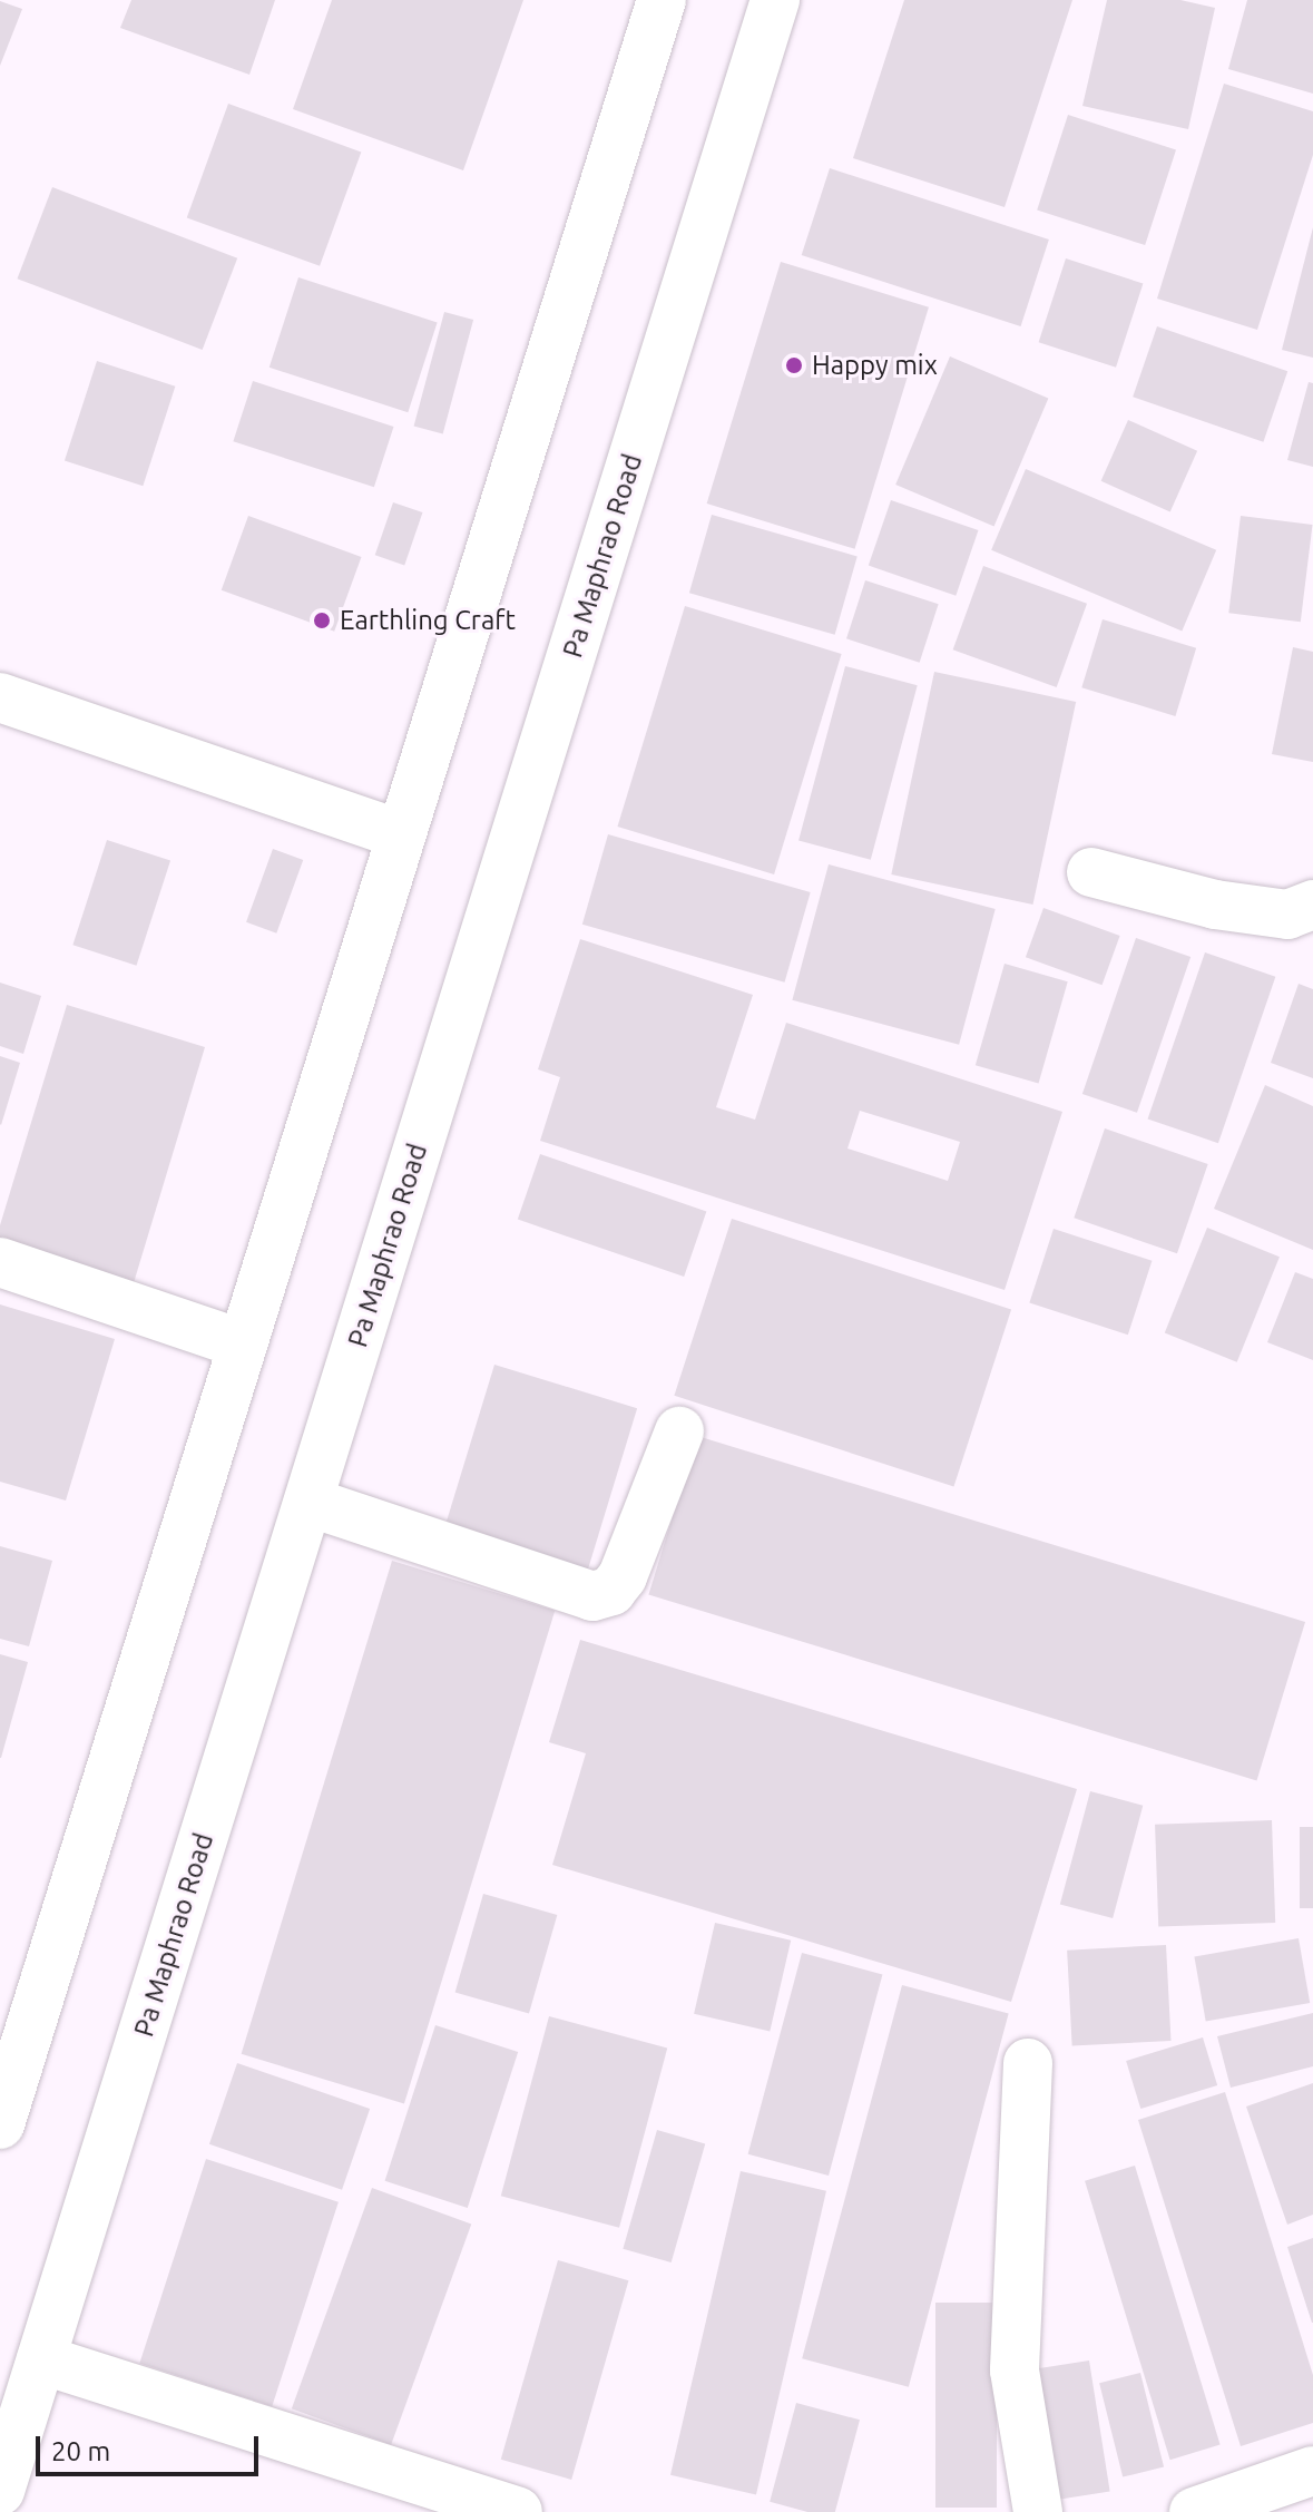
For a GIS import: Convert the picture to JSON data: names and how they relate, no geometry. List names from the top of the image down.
{
  "streets": {
    "street": ["Pa Maphrao Road"]
  },
  "places": ["Happy mix", "Earthling Craft"],
  "scale_bar": "20 m"
}
